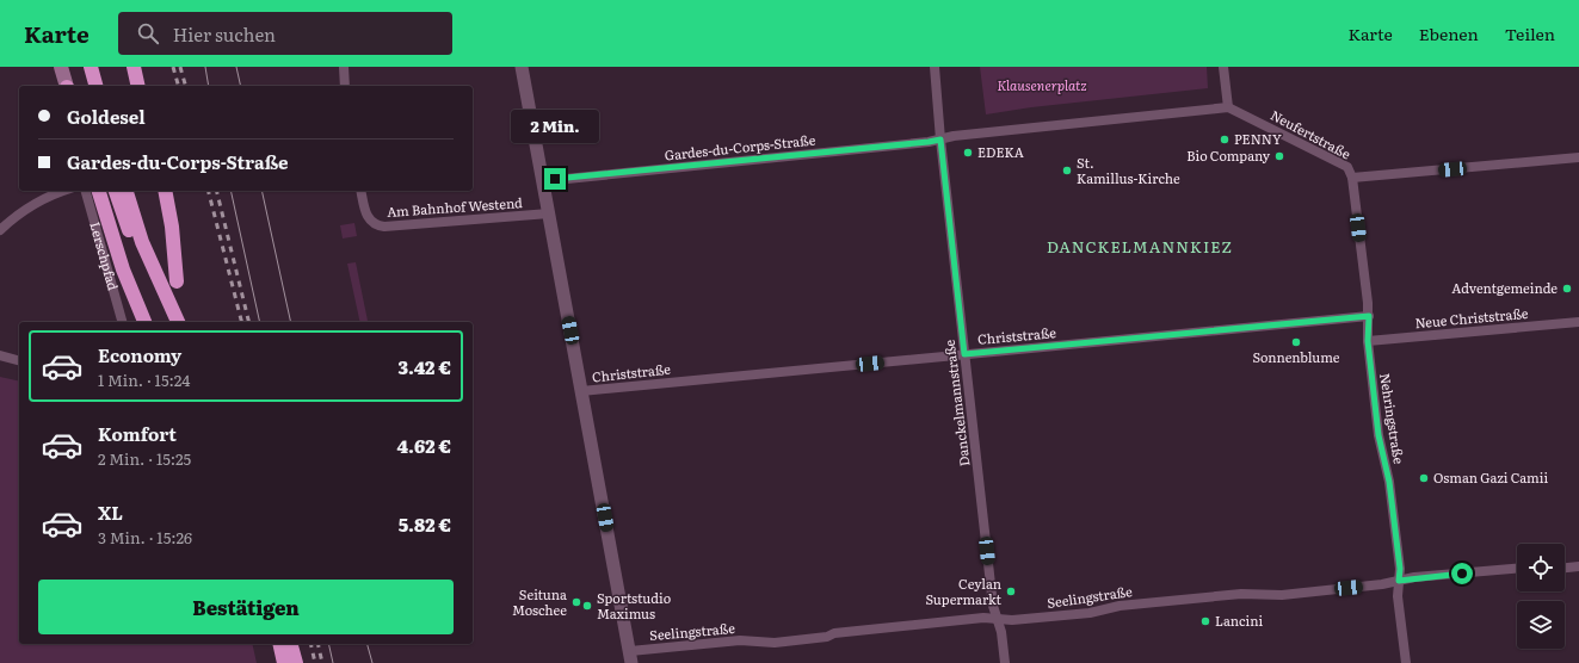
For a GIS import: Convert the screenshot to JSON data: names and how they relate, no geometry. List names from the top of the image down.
{
  "streets": {
    "street": [
      "Neufertstraße",
      "Gardes-du-Corps-Straße",
      "Am Bahnhof Westend",
      "Lerschpfad",
      "Neue Christstraße",
      "Christstraße",
      "Danckelmannstraße",
      "Nehringstraße",
      "Seelingstraße"
    ]
  },
  "crossings": [
    ["Neufertstraße", "Nehringstraße"],
    ["Gardes-du-Corps-Straße", "Danckelmannstraße"],
    ["Neue Christstraße", "Nehringstraße"],
    ["Christstraße", "Danckelmannstraße"],
    ["Christstraße", "Nehringstraße"],
    ["Danckelmannstraße", "Seelingstraße"],
    ["Nehringstraße", "Seelingstraße"]
  ],
  "districts": ["DANCKELMANNKIEZ"],
  "parks": ["Klausenerplatz"],
  "places": [
    "PENNY",
    "EDEKA",
    "Bio Company",
    "St. Kamillus-Kirche",
    "Adventgemeinde",
    "Sonnenblume",
    "Osman Gazi Camii",
    "Ceylan Supermarkt",
    "Seituna Moschee",
    "Sportstudio Maximus",
    "Lancini"
  ],
  "page": {
    "header": "Karte",
    "search": "Hier suchen",
    "nav": ["Karte", "Ebenen", "Teilen"],
    "banner": ["Goldesel", "Gardes-du-Corps-Straße"],
    "bubble": "2 Min.",
    "list": [
      {
        "name": "Economy",
        "note": "1 Min. · 15:24",
        "value": "3.42 €"
      },
      {
        "name": "Komfort",
        "note": "2 Min. · 15:25",
        "value": "4.62 €"
      },
      {
        "name": "XL",
        "note": "3 Min. · 15:26",
        "value": "5.82 €"
      }
    ],
    "buttons": "Bestätigen"
  }
}
